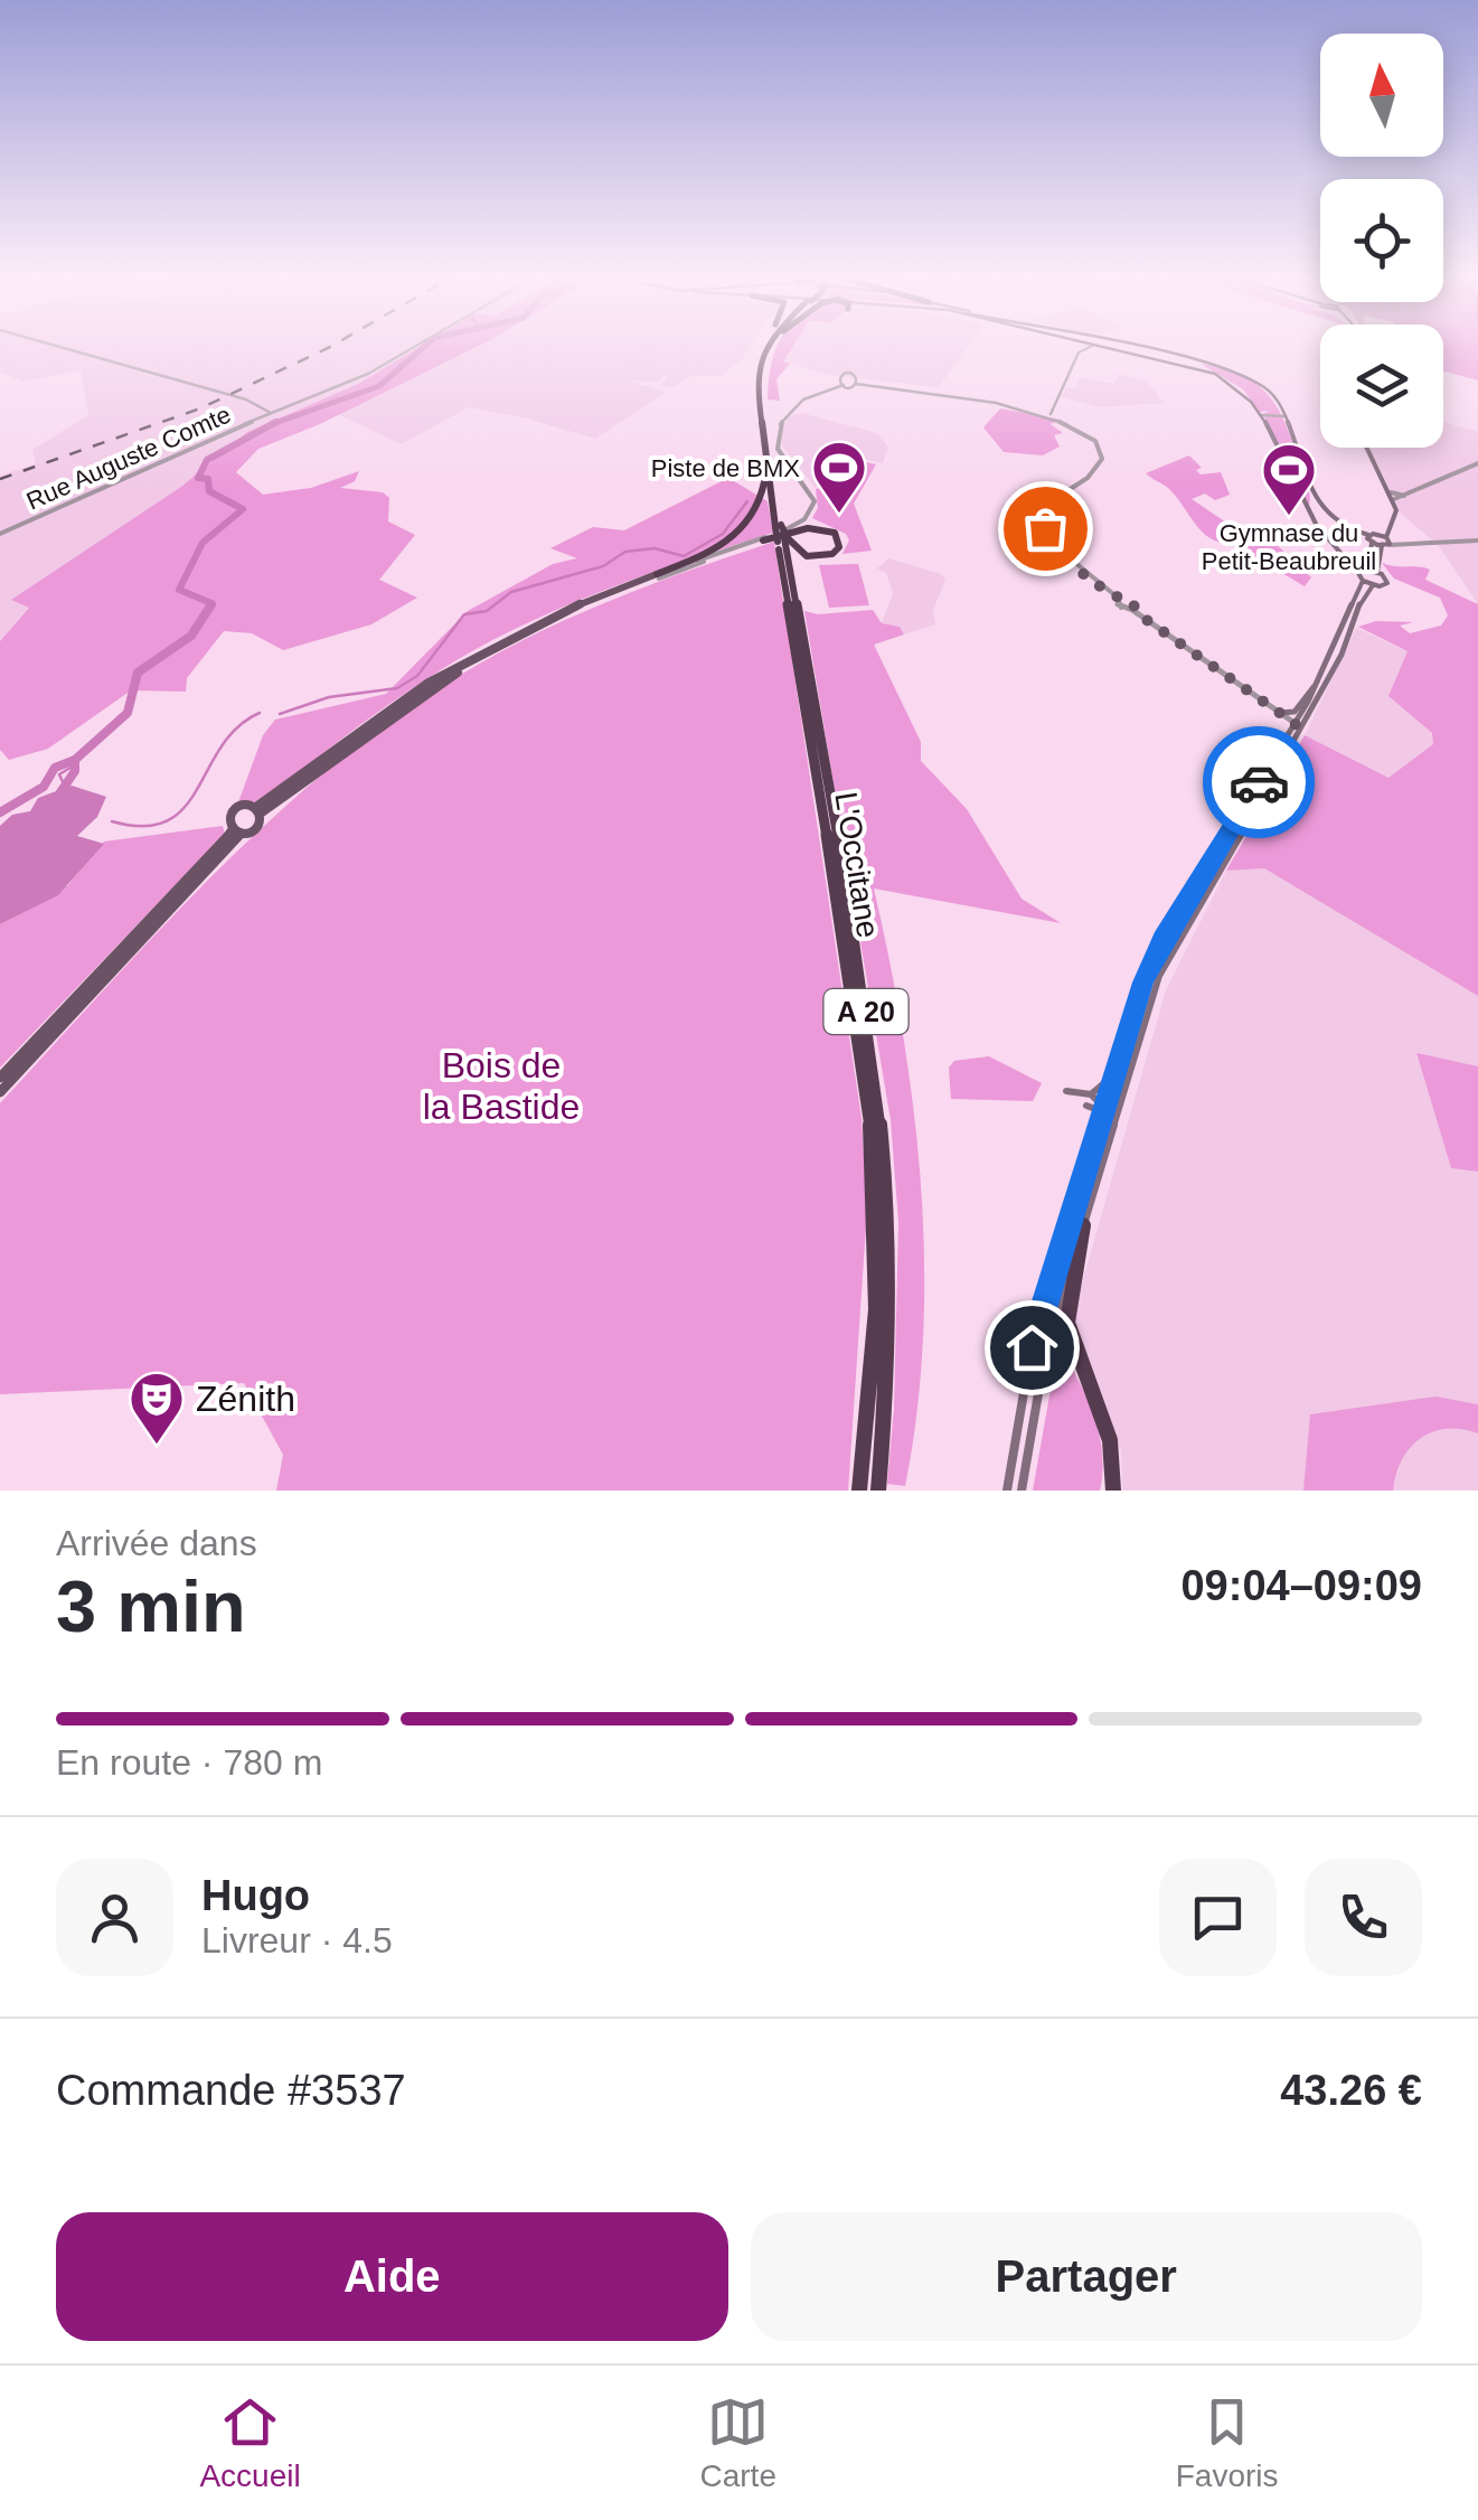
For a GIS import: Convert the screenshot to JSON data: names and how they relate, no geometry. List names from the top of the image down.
{
  "streets": {
    "highway": ["L'Occitane", "A 20"],
    "street": ["Rue Auguste Comte"]
  },
  "parks": ["Bois de la Bastide"],
  "places": {
    "sports": ["Piste de BMX", "Gymnase du Petit-Beaubreuil"],
    "theatre": ["Zénith"]
  },
  "north": "top",
  "page": {
    "heading": ["3 min", "Arrivée dans", "09:04–09:09"],
    "panel": [
      "Hugo",
      "Livreur · 4.5",
      "Commande #3537",
      "43.26 €"
    ],
    "bar": "En route · 780 m",
    "buttons": ["Aide", "Partager"],
    "tabs": ["Accueil", "Carte", "Favoris"]
  }
}
